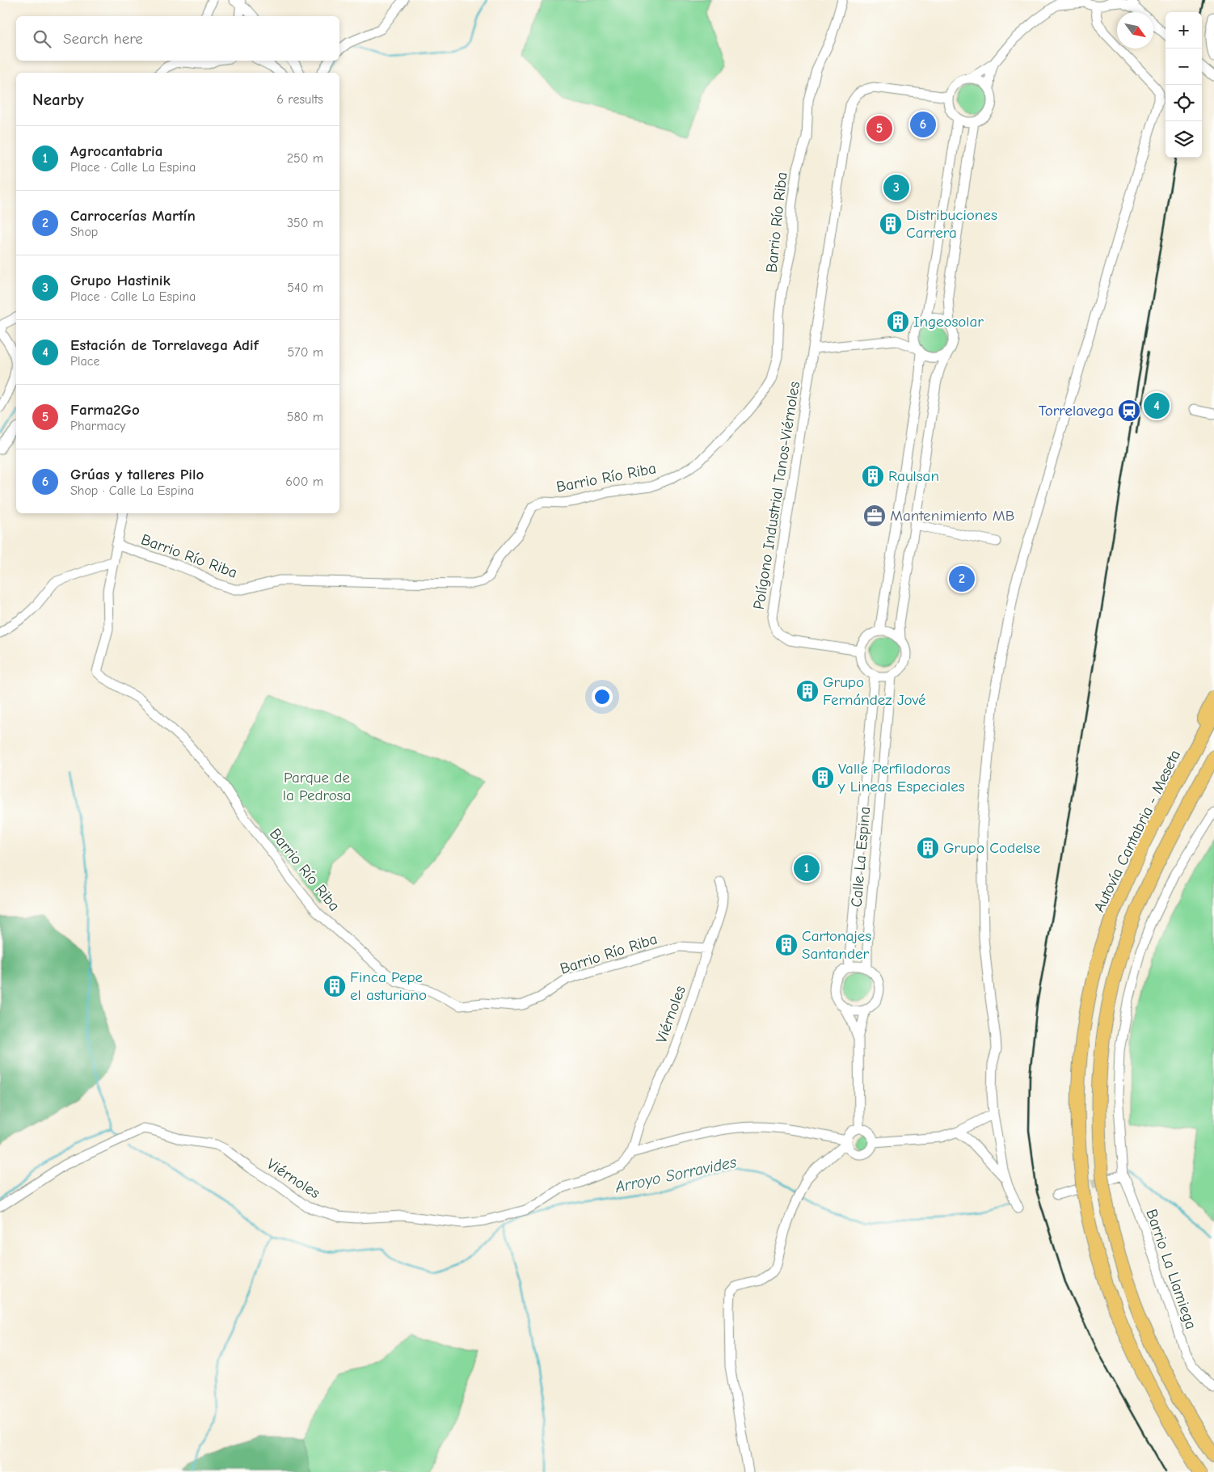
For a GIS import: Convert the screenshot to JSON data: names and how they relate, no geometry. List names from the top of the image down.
{
  "streets": {
    "highway": ["Autovía Cantabria - Meseta"],
    "street": [
      "Barrio Río Riba",
      "Polígono Industrial Tanos-Viérnoles",
      "Calle La Espina",
      "Viérnoles",
      "Barrio La Llamiega"
    ]
  },
  "crossings": [
    ["Barrio Río Riba", "Viérnoles"],
    ["Polígono Industrial Tanos-Viérnoles", "Calle La Espina"]
  ],
  "water": ["Arroyo Sorravides"],
  "parks": ["Parque de la Pedrosa"],
  "places": {
    "building": [
      "Distribuciones Carrera",
      "Ingeosolar",
      "Raulsan",
      "Grupo Fernández Jové",
      "Valle Perfiladoras y Lineas Especiales",
      "Grupo Codelse",
      "Cartonajes Santander",
      "Finca Pepe el asturiano"
    ],
    "station": ["Torrelavega"],
    "office": ["Mantenimiento MB"]
  },
  "north": "bottom right",
  "page": {
    "map_buttons": ["+", "−"],
    "search": "Search here",
    "heading": ["Nearby", "6 results"],
    "pins": [
      "6",
      "5",
      "3",
      "4",
      "2",
      "1"
    ],
    "list": [
      {
        "mark": "1",
        "name": "Agrocantabria",
        "note": "Place · Calle La Espina",
        "value": "250 m"
      },
      {
        "mark": "2",
        "name": "Carrocerías Martín",
        "note": "Shop",
        "value": "350 m"
      },
      {
        "mark": "3",
        "name": "Grupo Hastinik",
        "note": "Place · Calle La Espina",
        "value": "540 m"
      },
      {
        "mark": "4",
        "name": "Estación de Torrelavega Adif",
        "note": "Place",
        "value": "570 m"
      },
      {
        "mark": "5",
        "name": "Farma2Go",
        "note": "Pharmacy",
        "value": "580 m"
      },
      {
        "mark": "6",
        "name": "Grúas y talleres Pilo",
        "note": "Shop · Calle La Espina",
        "value": "600 m"
      }
    ]
  }
}
